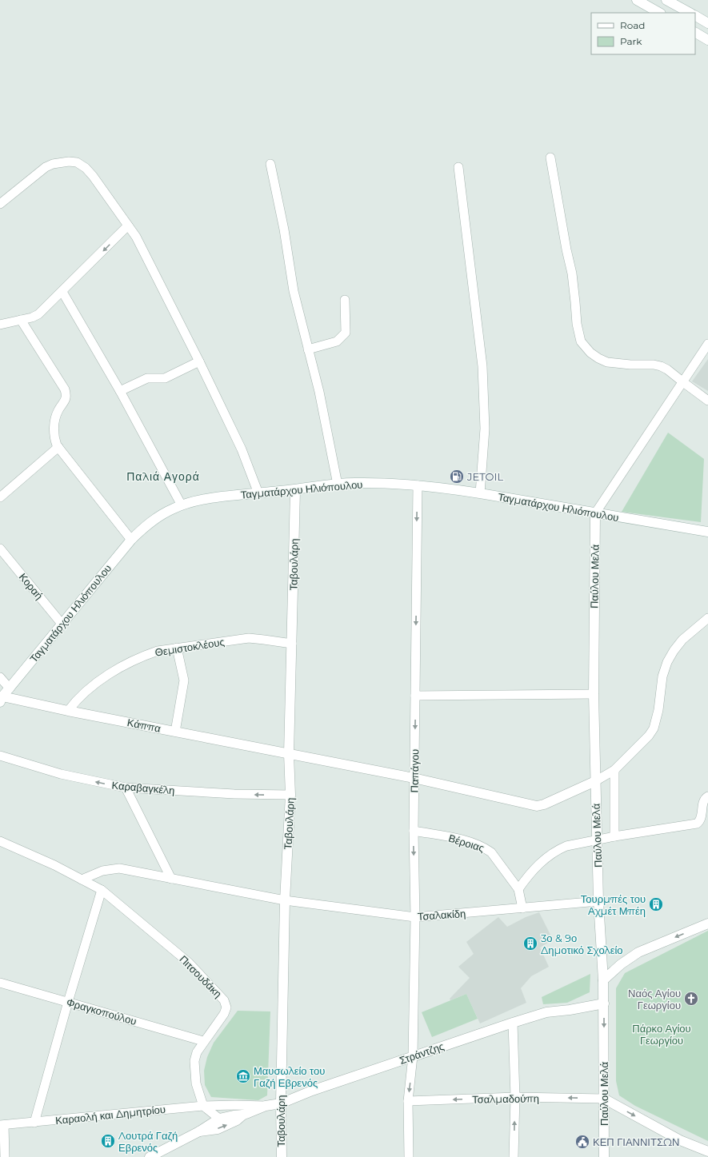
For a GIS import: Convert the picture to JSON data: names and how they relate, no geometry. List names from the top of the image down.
{
  "streets": {
    "street": [
      "Ταγματάρχου Ηλιόπουλου",
      "Ταβουλάρη",
      "Παύλου Μελά",
      "Κοραή",
      "Θεμιστοκλέους",
      "Κάππα",
      "Παπάγου",
      "Καραβαγκέλη",
      "Βέροιας",
      "Τσαλακίδη",
      "Πιτσουδάκη",
      "Φραγκοπούλου",
      "Στράντζης",
      "Τσαλμαδούπη",
      "Καραολή και Δημητρίου"
    ]
  },
  "crossings": [
    ["Ταγματάρχου Ηλιόπουλου", "Ταβουλάρη"],
    ["Ταγματάρχου Ηλιόπουλου", "Παύλου Μελά"],
    ["Ταγματάρχου Ηλιόπουλου", "Κοραή"],
    ["Ταγματάρχου Ηλιόπουλου", "Κάππα"],
    ["Ταγματάρχου Ηλιόπουλου", "Παπάγου"],
    ["Ταβουλάρη", "Θεμιστοκλέους"],
    ["Ταβουλάρη", "Κάππα"],
    ["Ταβουλάρη", "Καραβαγκέλη"],
    ["Ταβουλάρη", "Τσαλακίδη"],
    ["Ταβουλάρη", "Στράντζης"],
    ["Παύλου Μελά", "Κάππα"],
    ["Παύλου Μελά", "Τσαλακίδη"],
    ["Παύλου Μελά", "Στράντζης"],
    ["Παύλου Μελά", "Τσαλμαδούπη"],
    ["Θεμιστοκλέους", "Κάππα"],
    ["Κάππα", "Παπάγου"],
    ["Παπάγου", "Βέροιας"],
    ["Παπάγου", "Τσαλακίδη"],
    ["Παπάγου", "Στράντζης"],
    ["Παπάγου", "Τσαλμαδούπη"],
    ["Βέροιας", "Τσαλακίδη"],
    ["Τσαλακίδη", "Πιτσουδάκη"],
    ["Πιτσουδάκη", "Φραγκοπούλου"],
    ["Πιτσουδάκη", "Καραολή και Δημητρίου"],
    ["Στράντζης", "Καραολή και Δημητρίου"]
  ],
  "one_way": ["Παπάγου", "Καραβαγκέλη", "Τσαλμαδούπη"],
  "districts": ["Παλιά Αγορά"],
  "parks": ["Πάρκο Αγίου Γεωργίου"],
  "places": {
    "fuel station": ["JETOIL"],
    "building": ["Τουρμπές του Αχμέτ Μπέη", "3ο & 9ο Δημοτικό Σχολείο", "Λουτρά Γαζή Εβρενός"],
    "church": ["Ναός Αγίου Γεωργίου"],
    "museum": ["Μαυσωλείο του Γαζή Εβρενός"],
    "public building": ["ΚΕΠ ΓΙΑΝΝΙΤΣΩΝ"]
  },
  "legend": ["Road", "Park"]
}
